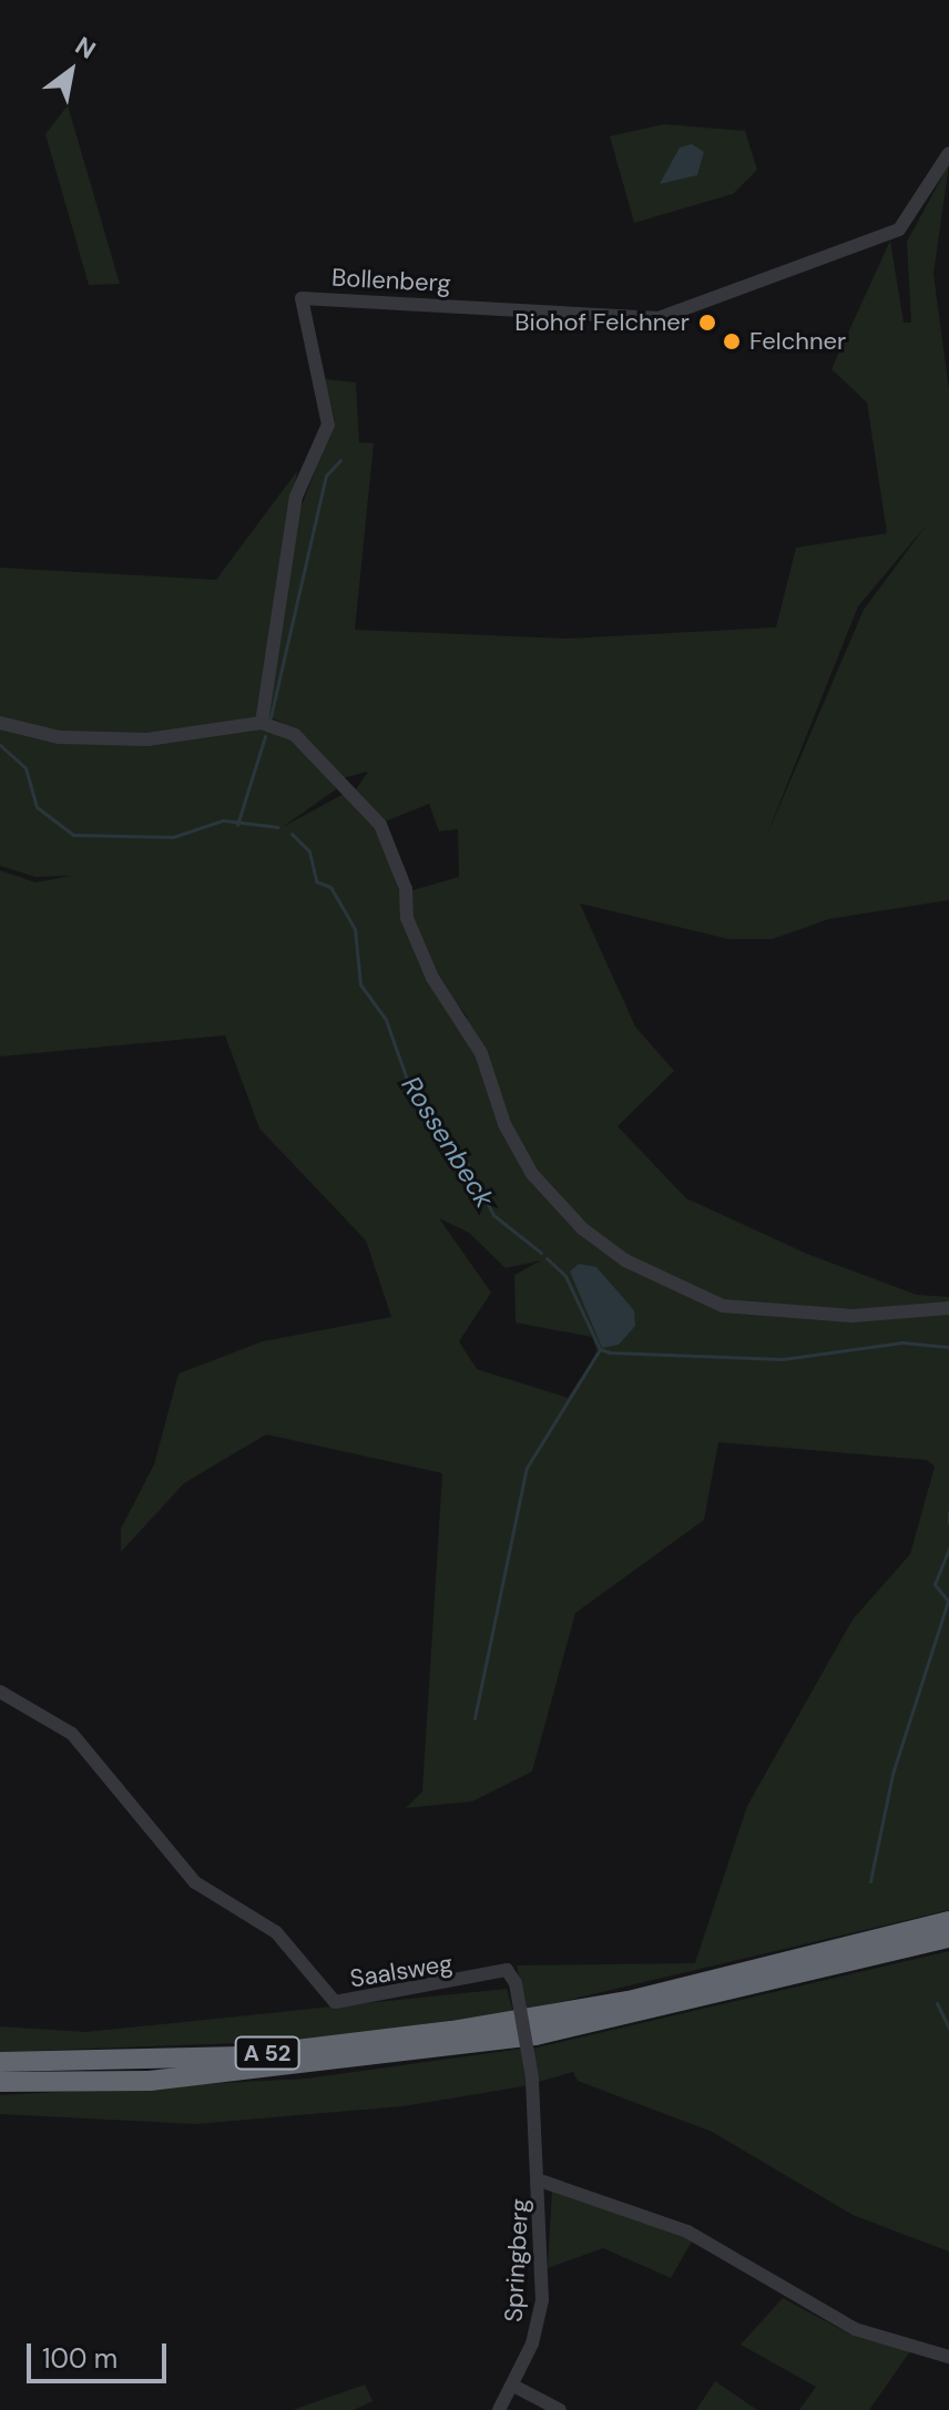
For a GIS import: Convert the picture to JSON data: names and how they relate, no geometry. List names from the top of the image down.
{
  "streets": {
    "highway": ["A 52"],
    "street": ["Bollenberg", "Saalsweg", "Springberg"]
  },
  "crossings": [
    ["Saalsweg", "Springberg"]
  ],
  "water": ["Rossenbeck"],
  "places": ["Biohof Felchner", "Felchner"],
  "scale_bar": "100 m",
  "north": "top right"
}
